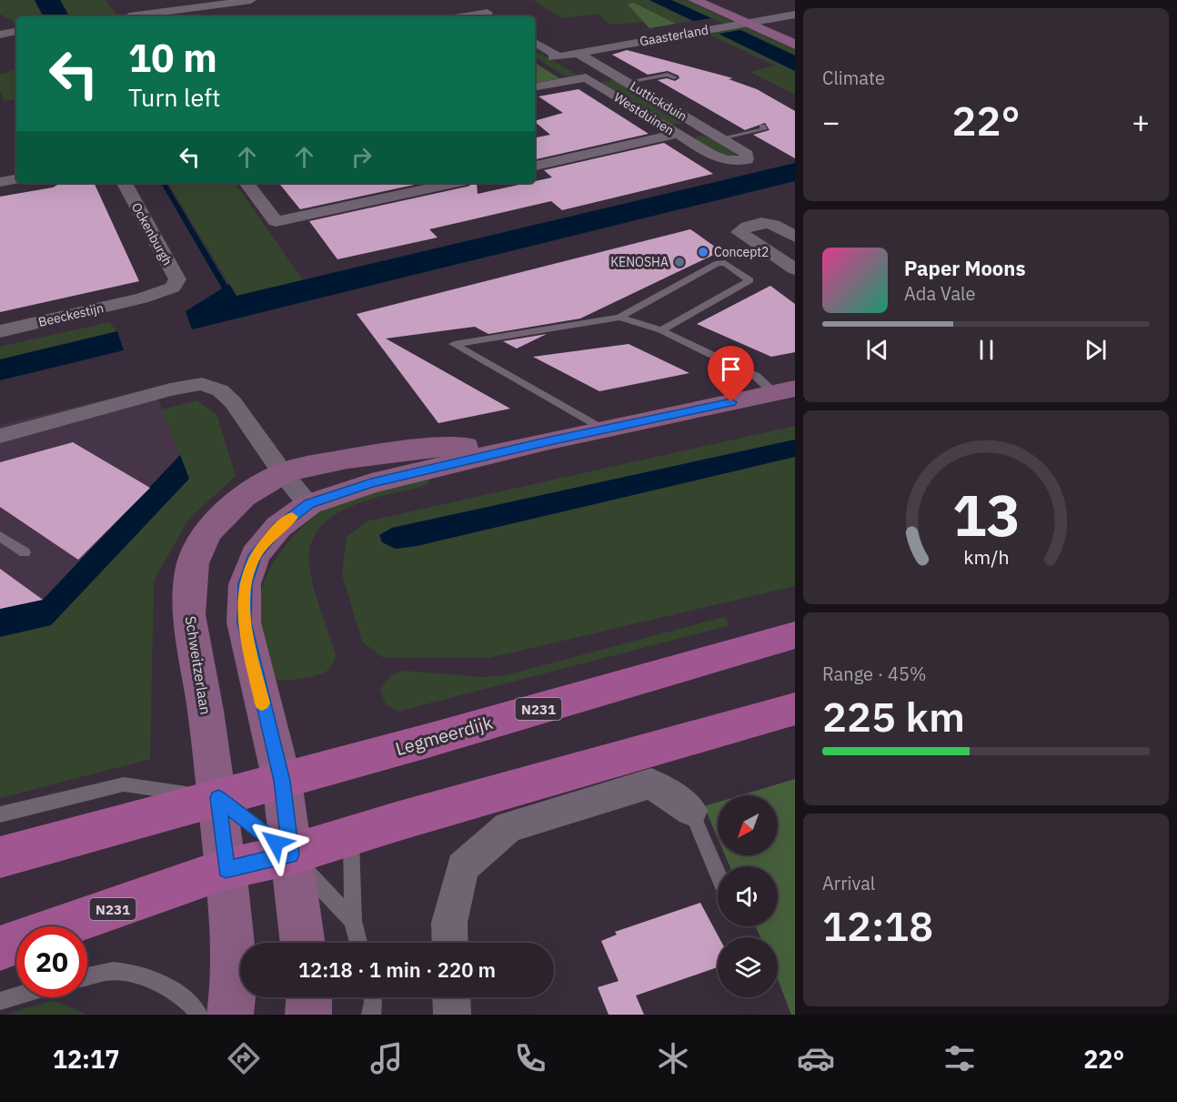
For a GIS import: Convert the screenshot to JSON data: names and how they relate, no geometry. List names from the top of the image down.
{
  "streets": {
    "main road": ["N231", "Legmeerdijk"],
    "street": [
      "Gaasterland",
      "Luttickduin",
      "Westduinen",
      "Ockenburgh",
      "Beeckestijn",
      "Schweitzerlaan"
    ]
  },
  "crossings": [
    ["Gaasterland", "Luttickduin"],
    ["Luttickduin", "Westduinen"],
    ["Ockenburgh", "Beeckestijn"],
    ["Schweitzerlaan", "N231"],
    ["Schweitzerlaan", "Legmeerdijk"],
    ["N231", "Legmeerdijk"]
  ],
  "places": ["Concept2", "KENOSHA"],
  "north": "bottom left",
  "page": {
    "tile": [
      "Climate",
      ["Range · 45%", "225 km"],
      ["Arrival", "12:18"]
    ],
    "turn": ["10 m", "Turn left"],
    "heat": ["−", "22°", "+"],
    "song": ["Paper Moons", "Ada Vale"],
    "limit": "20",
    "trip": "12:18 · 1 min · 220 m",
    "tabs": ["12:17", "22°"],
    "gauge": ["13", "km/h"]
  }
}
